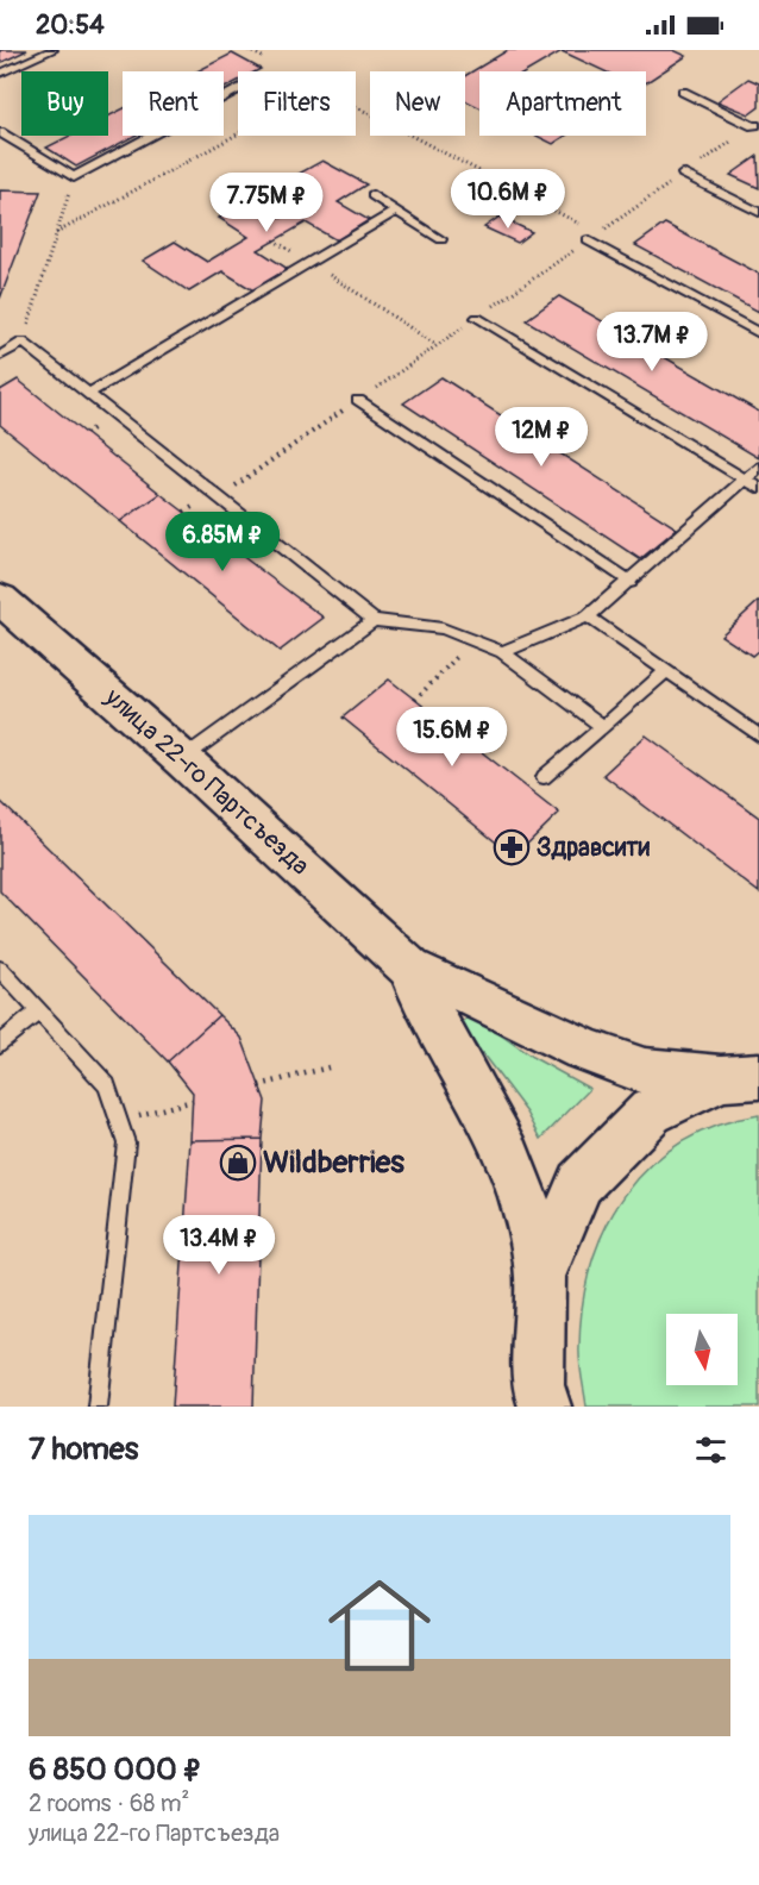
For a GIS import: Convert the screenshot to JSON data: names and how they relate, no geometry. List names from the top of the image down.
{
  "streets": {
    "street": ["улица 22-го Партсъезда"]
  },
  "places": {
    "pharmacy": ["Здравсити"],
    "shop": ["Wildberries"]
  },
  "north": "bottom",
  "page": {
    "status": "20:54",
    "chip": [
      "Buy",
      "Rent",
      "Filters",
      "New",
      "Apartment"
    ],
    "price": [
      "10.6M ₽",
      "7.75M ₽",
      "13.7M ₽",
      "12M ₽",
      "6.85M ₽",
      "15.6M ₽",
      "13.4M ₽"
    ],
    "heading": "7 homes",
    "list": [
      {
        "name": "6 850 000 ₽",
        "note": "2 rooms · 68 m² · улица 22-го Партсъезда"
      }
    ]
  }
}
